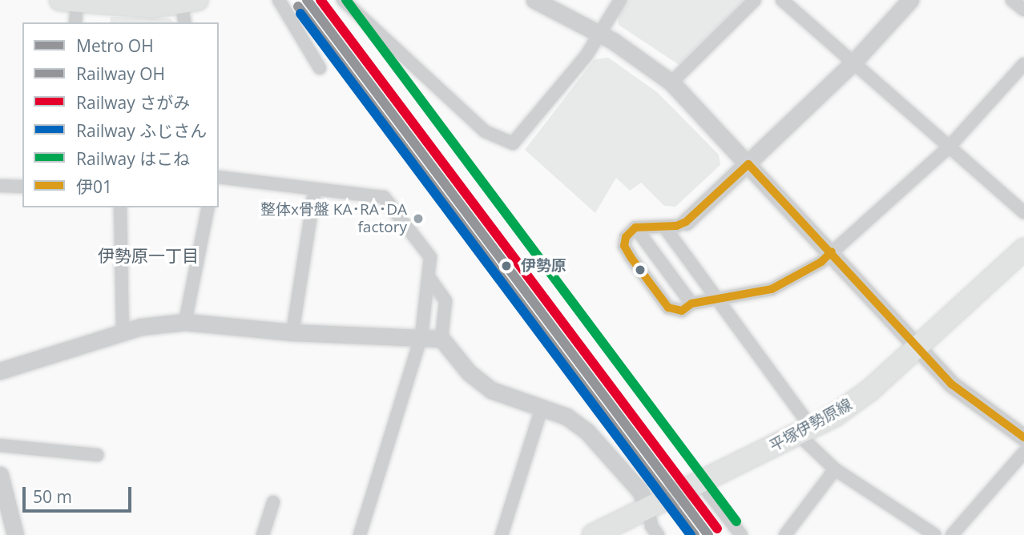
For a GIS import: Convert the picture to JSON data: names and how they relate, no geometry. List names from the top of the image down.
{
  "streets": {
    "main road": ["平塚伊勢原線"]
  },
  "districts": ["伊勢原一丁目"],
  "places": ["整体x骨盤 KA･RA･DA factory", "伊勢原"],
  "lines": [
    "metro line OH",
    "rail line さがみ",
    "rail line はこね",
    "rail line OH",
    "rail line ふじさん",
    "transit line 伊01"
  ],
  "legend": [
    "Metro OH",
    "Railway OH",
    "Railway さがみ",
    "Railway ふじさん",
    "Railway はこね",
    "伊01"
  ],
  "scale_bar": "50 m"
}
